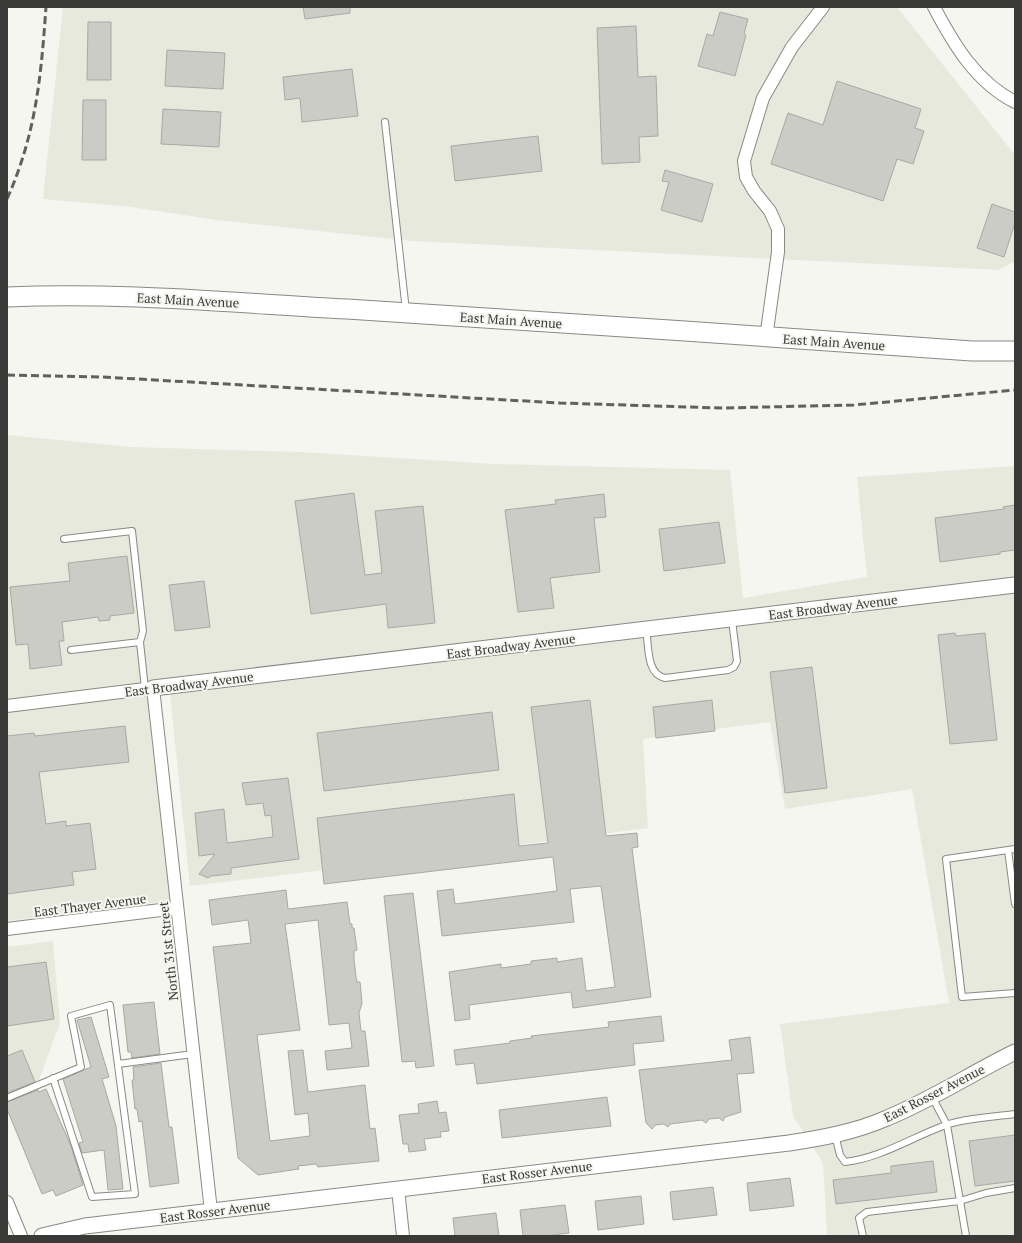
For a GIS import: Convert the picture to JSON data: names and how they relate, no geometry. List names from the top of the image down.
{
  "streets": {
    "main road": ["East Main Avenue"],
    "street": [
      "East Broadway Avenue",
      "East Thayer Avenue",
      "North 31st Street",
      "East Rosser Avenue"
    ]
  },
  "crossings": [
    ["East Broadway Avenue", "North 31st Street"],
    ["East Thayer Avenue", "North 31st Street"],
    ["North 31st Street", "East Rosser Avenue"]
  ]
}
